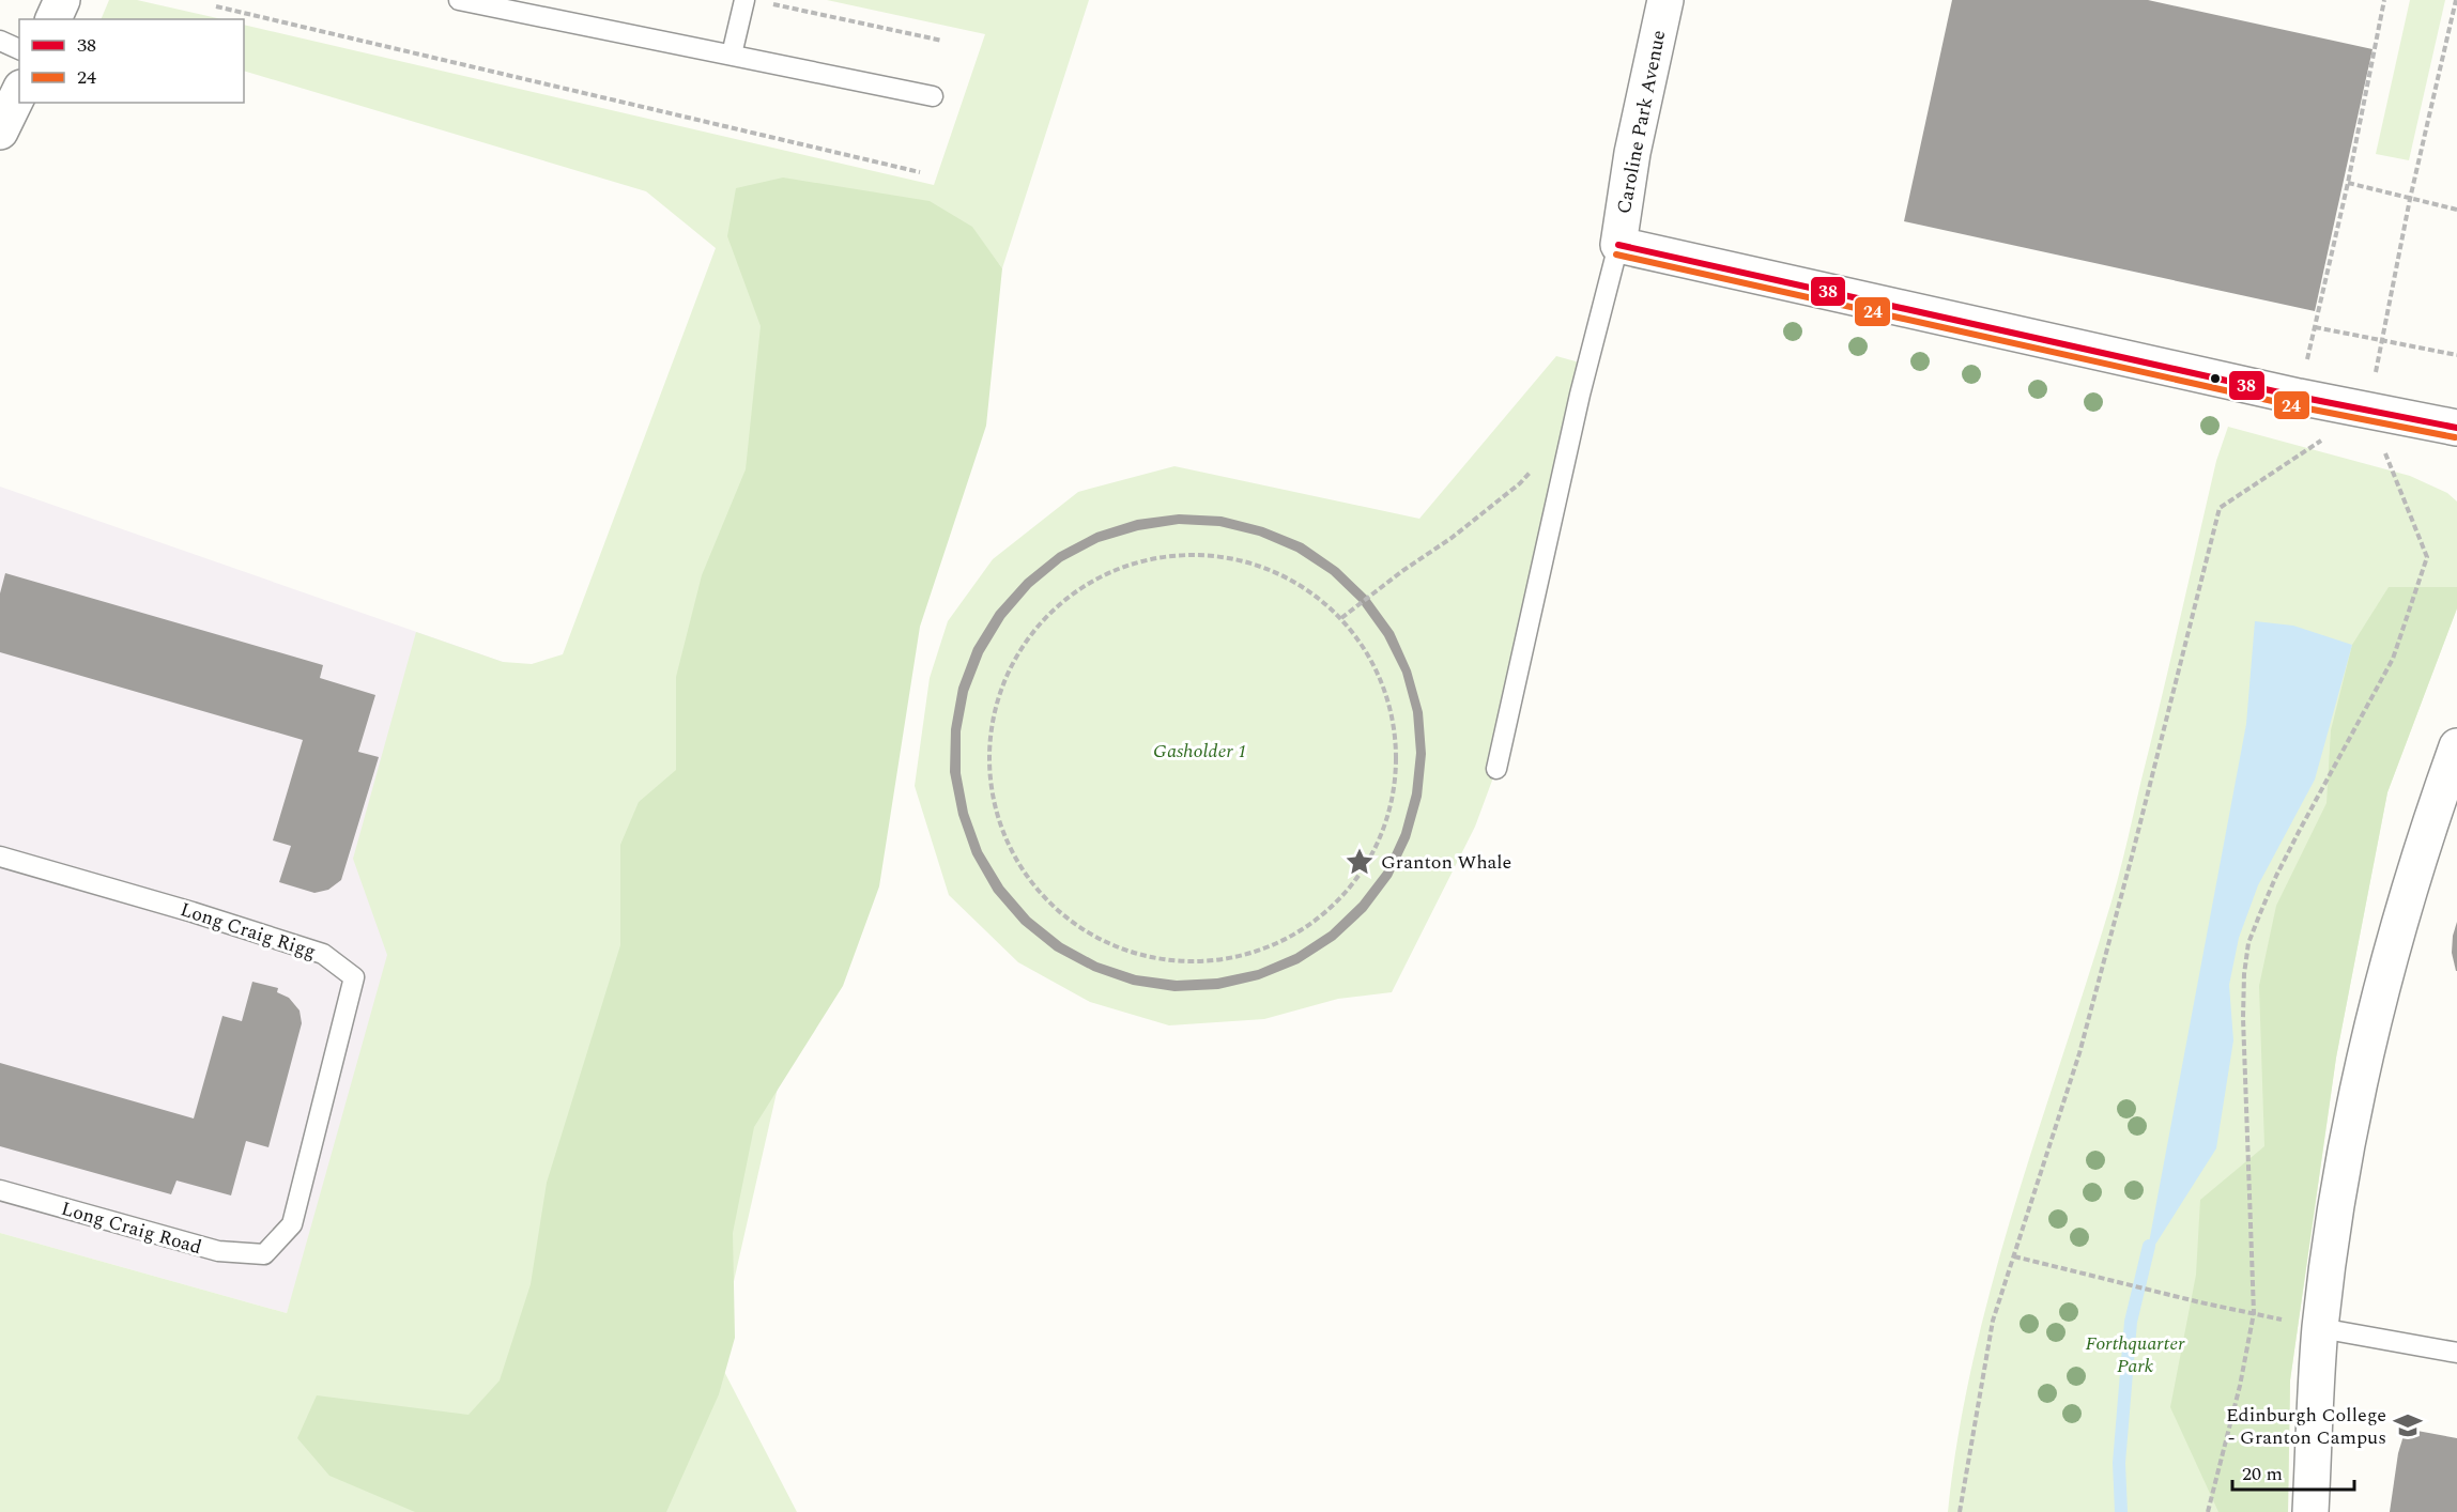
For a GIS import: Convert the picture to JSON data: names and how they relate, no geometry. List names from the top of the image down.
{
  "streets": {
    "street": ["Caroline Park Avenue"],
    "lane": ["Long Craig Rigg", "Long Craig Road"]
  },
  "crossings": [
    ["Long Craig Rigg", "Long Craig Road"]
  ],
  "parks": ["Gasholder 1", "Forthquarter Park"],
  "places": {
    "place": ["Granton Whale"],
    "school or university": ["Edinburgh College - Granton Campus"]
  },
  "lines": ["transit line 38", "transit line 24"],
  "legend": ["38", "24"],
  "scale_bar": "20 m"
}
